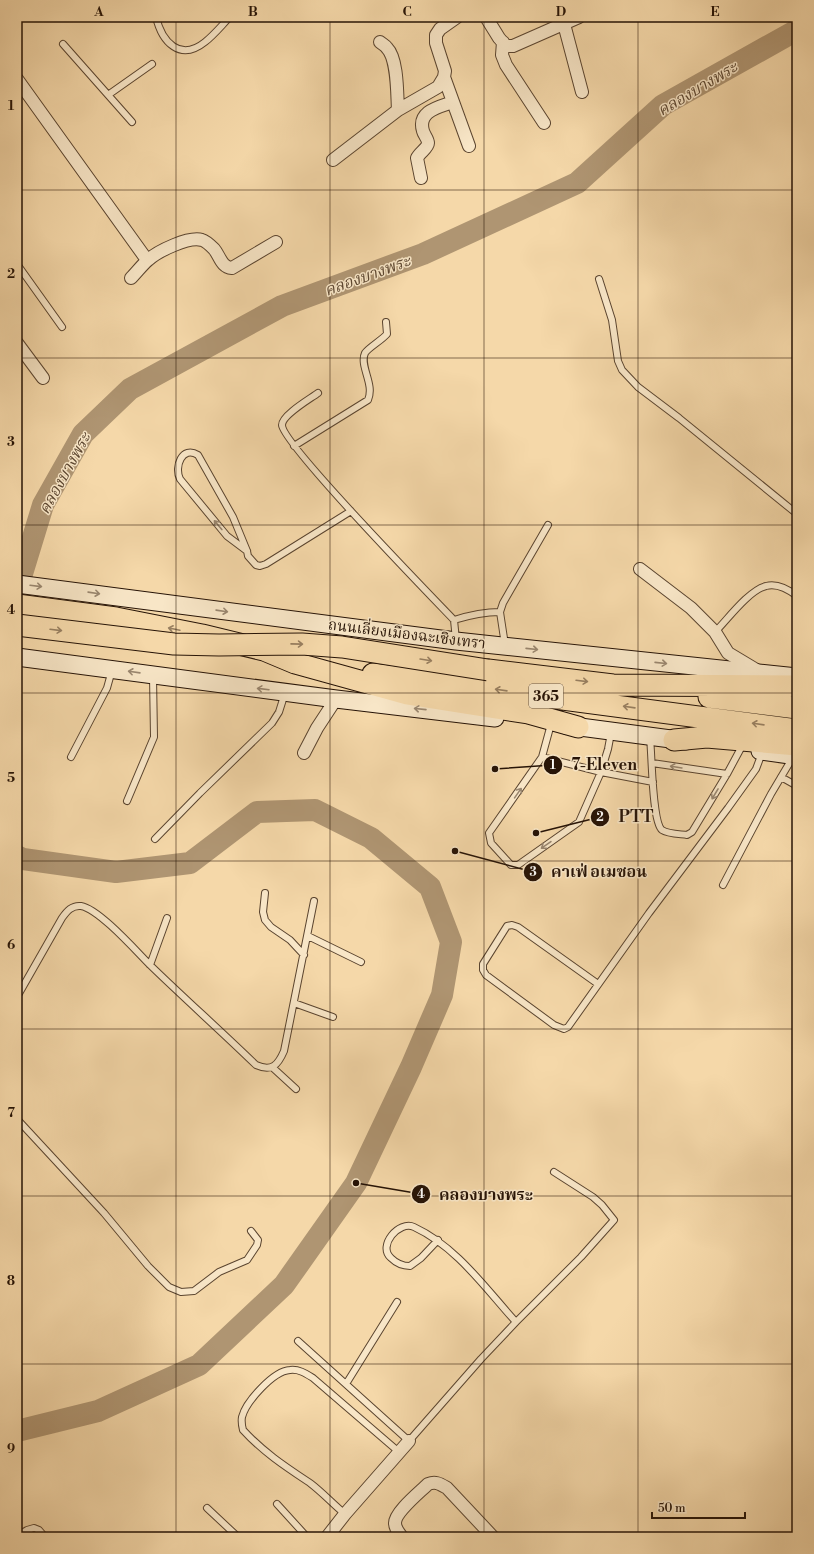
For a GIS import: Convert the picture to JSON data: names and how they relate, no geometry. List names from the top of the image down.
{
  "streets": {
    "highway": ["365"],
    "main road": ["ถนนเลี่ยงเมืองฉะเชิงเทรา"]
  },
  "water": ["คลองบางพระ"],
  "places": [
    "7-Eleven",
    "PTT",
    "คาเฟ่ อเมซอน",
    "คลองบางพระ"
  ],
  "scale_bar": "50 m",
  "grid": {
    "columns": [
      "A",
      "B",
      "C",
      "D",
      "E"
    ],
    "rows": [
      "1",
      "2",
      "3",
      "4",
      "5",
      "6",
      "7",
      "8",
      "9"
    ]
  }
}
